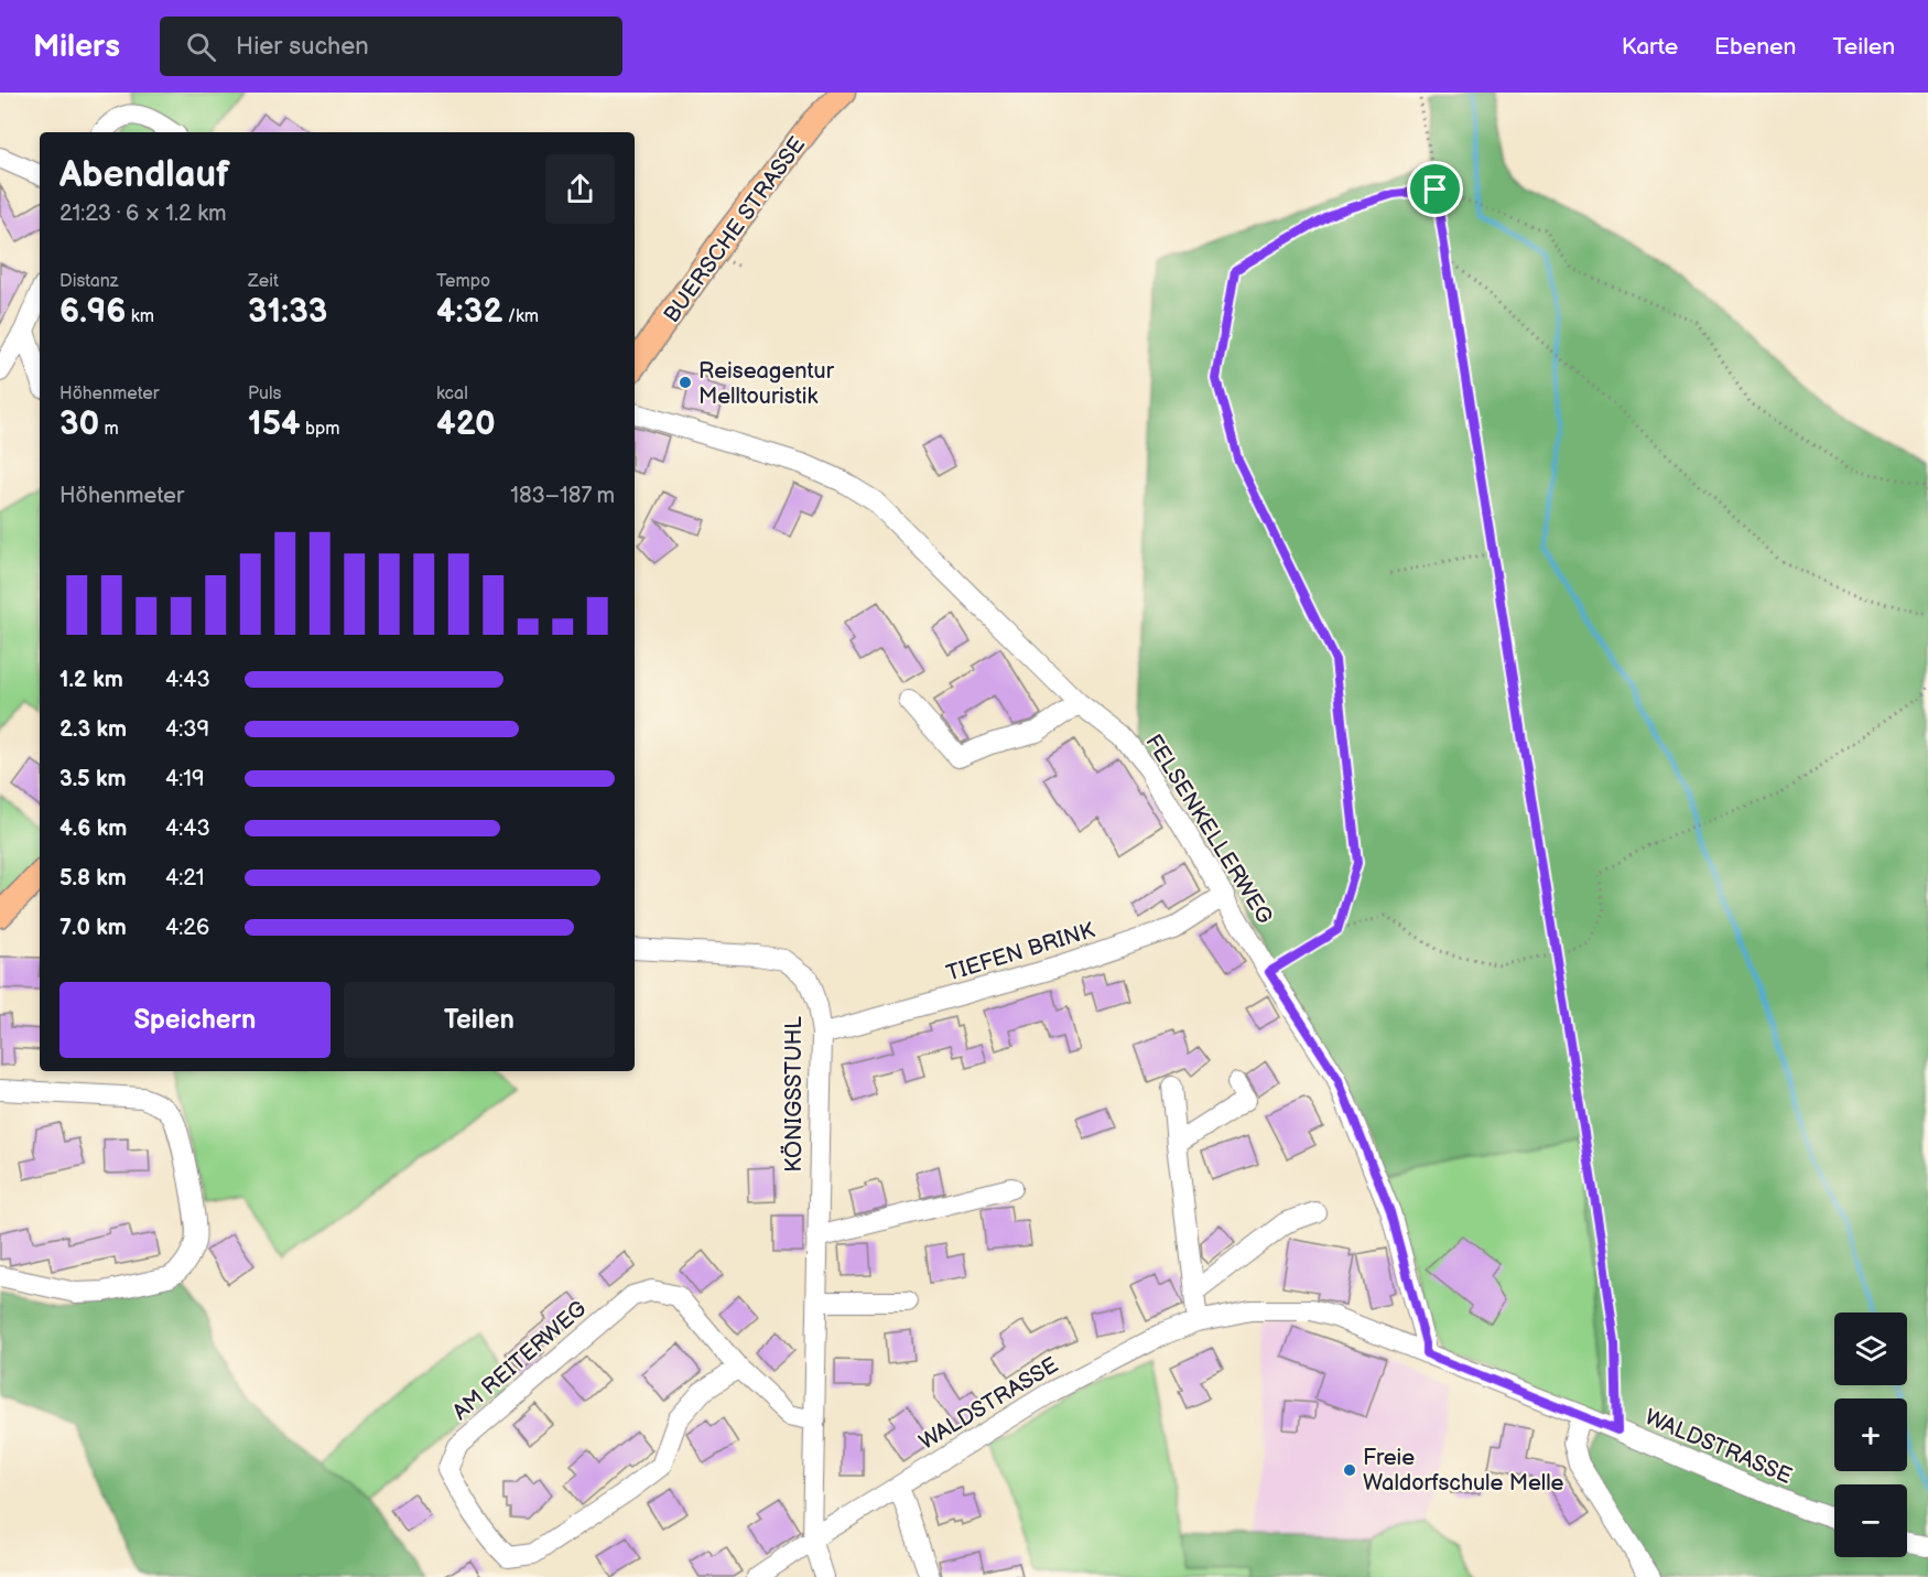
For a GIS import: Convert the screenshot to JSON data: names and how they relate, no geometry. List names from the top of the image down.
{
  "streets": {
    "main road": ["BUERSCHE STRASSE"],
    "street": [
      "FELSENKELLERWEG",
      "TIEFEN BRINK",
      "KÖNIGSSTUHL",
      "AM REITERWEG",
      "WALDSTRASSE"
    ]
  },
  "crossings": [
    ["FELSENKELLERWEG", "TIEFEN BRINK"],
    ["FELSENKELLERWEG", "WALDSTRASSE"],
    ["TIEFEN BRINK", "KÖNIGSSTUHL"],
    ["KÖNIGSSTUHL", "AM REITERWEG"],
    ["KÖNIGSSTUHL", "WALDSTRASSE"]
  ],
  "places": ["Reiseagentur Melltouristik", "Freie Waldorfschule Melle"],
  "page": {
    "header": "Milers",
    "search": "Hier suchen",
    "nav": ["Karte", "Ebenen", "Teilen"],
    "heading": ["Abendlauf", "21:23 · 6 × 1.2 km"],
    "stats": [
      ["Distanz", "6.96 km"],
      ["Zeit", "31:33"],
      ["Tempo", "4:32 /km"],
      ["Höhenmeter", "30 m"],
      ["Puls", "154 bpm"],
      ["kcal", "420"]
    ],
    "chart": ["Höhenmeter", "183–187 m"],
    "list": [
      {
        "name": "1.2 km",
        "note": "4:43"
      },
      {
        "name": "2.3 km",
        "note": "4:39"
      },
      {
        "name": "3.5 km",
        "note": "4:19"
      },
      {
        "name": "4.6 km",
        "note": "4:43"
      },
      {
        "name": "5.8 km",
        "note": "4:21"
      },
      {
        "name": "7.0 km",
        "note": "4:26"
      }
    ],
    "buttons": ["Speichern", "Teilen"],
    "map_buttons": ["+", "−"]
  }
}
